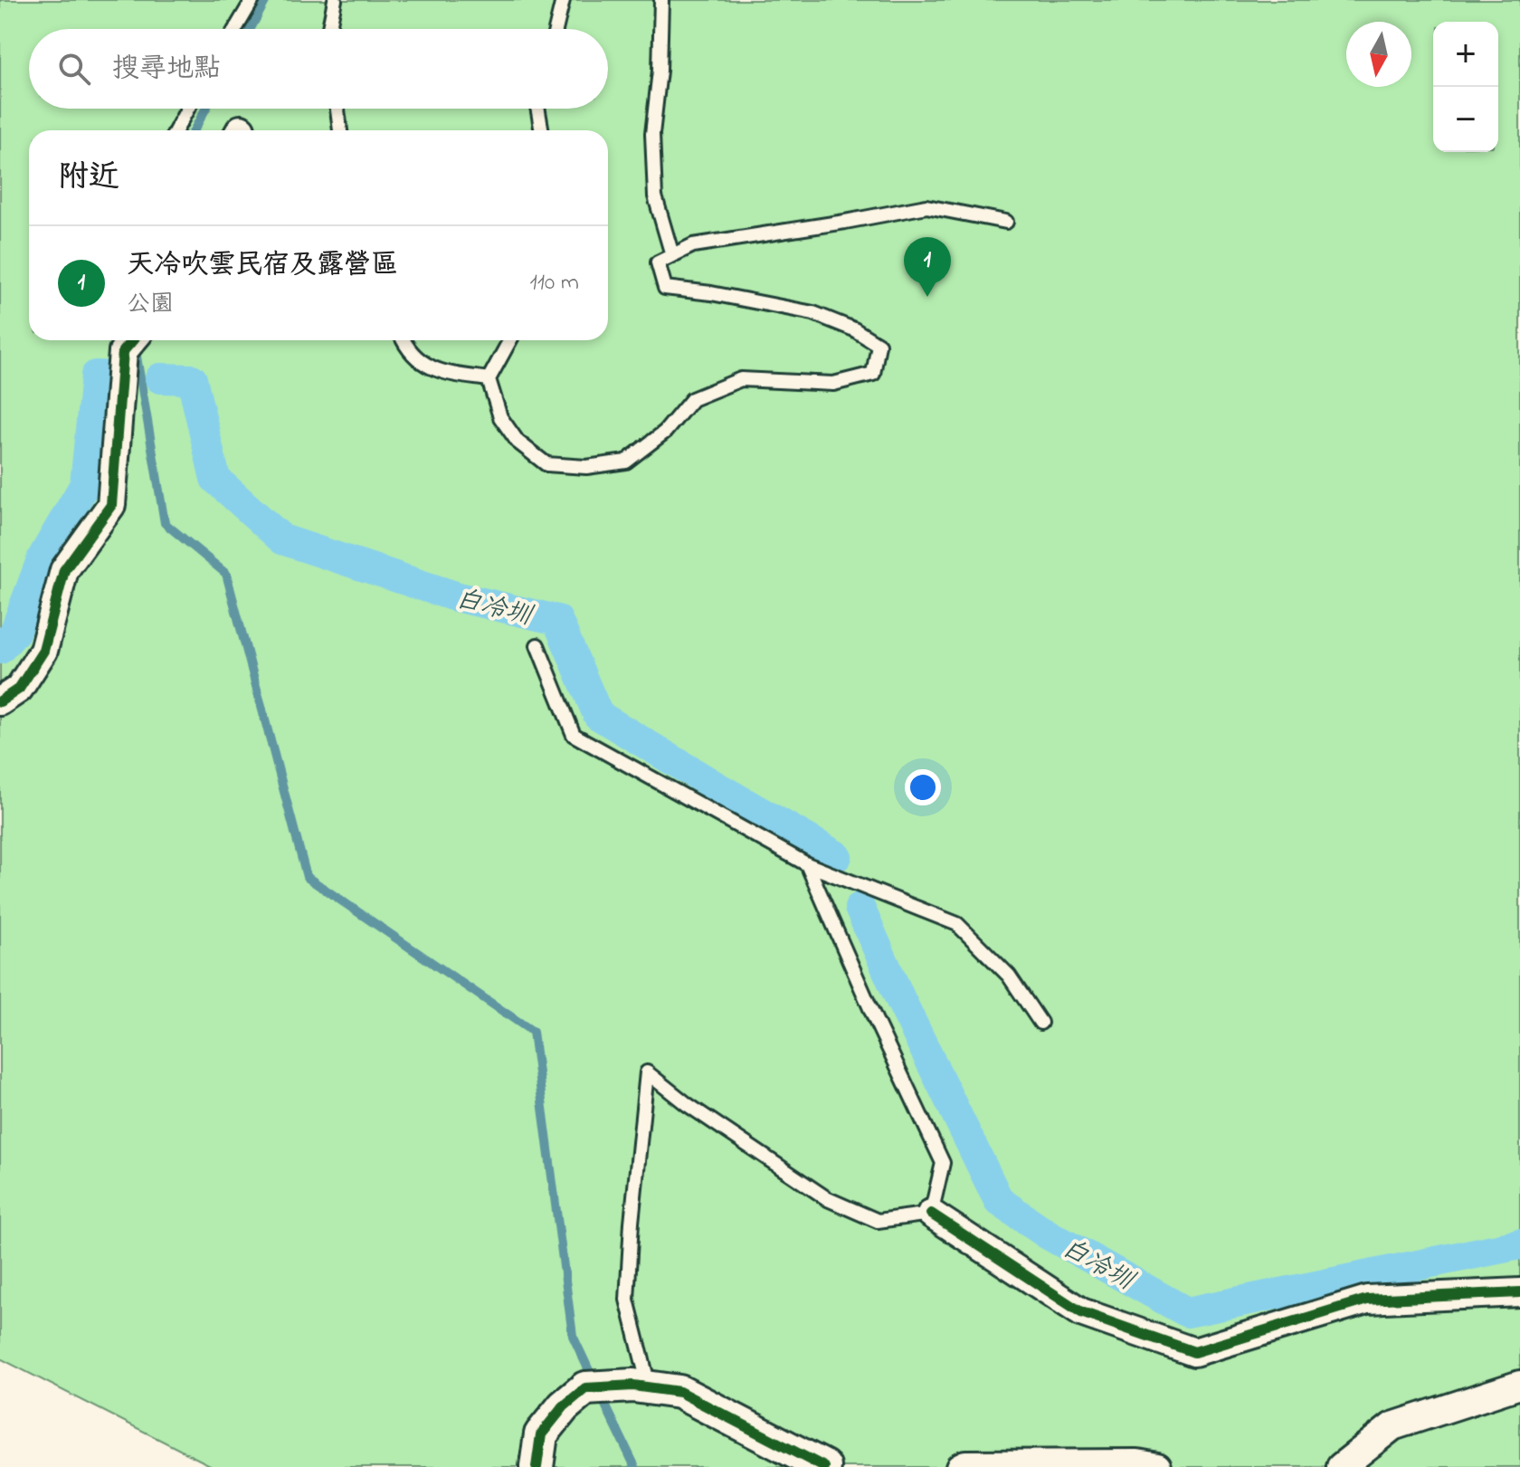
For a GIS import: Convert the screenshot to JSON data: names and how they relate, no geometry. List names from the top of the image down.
{
  "water": ["白冷圳"],
  "north": "bottom",
  "page": {
    "map_buttons": ["+", "−"],
    "search": "搜尋地點",
    "heading": "附近",
    "list": [
      {
        "mark": "1",
        "name": "天冷吹雲民宿及露營區",
        "note": "公園",
        "value": "110 m"
      }
    ],
    "pins": "1"
  }
}
